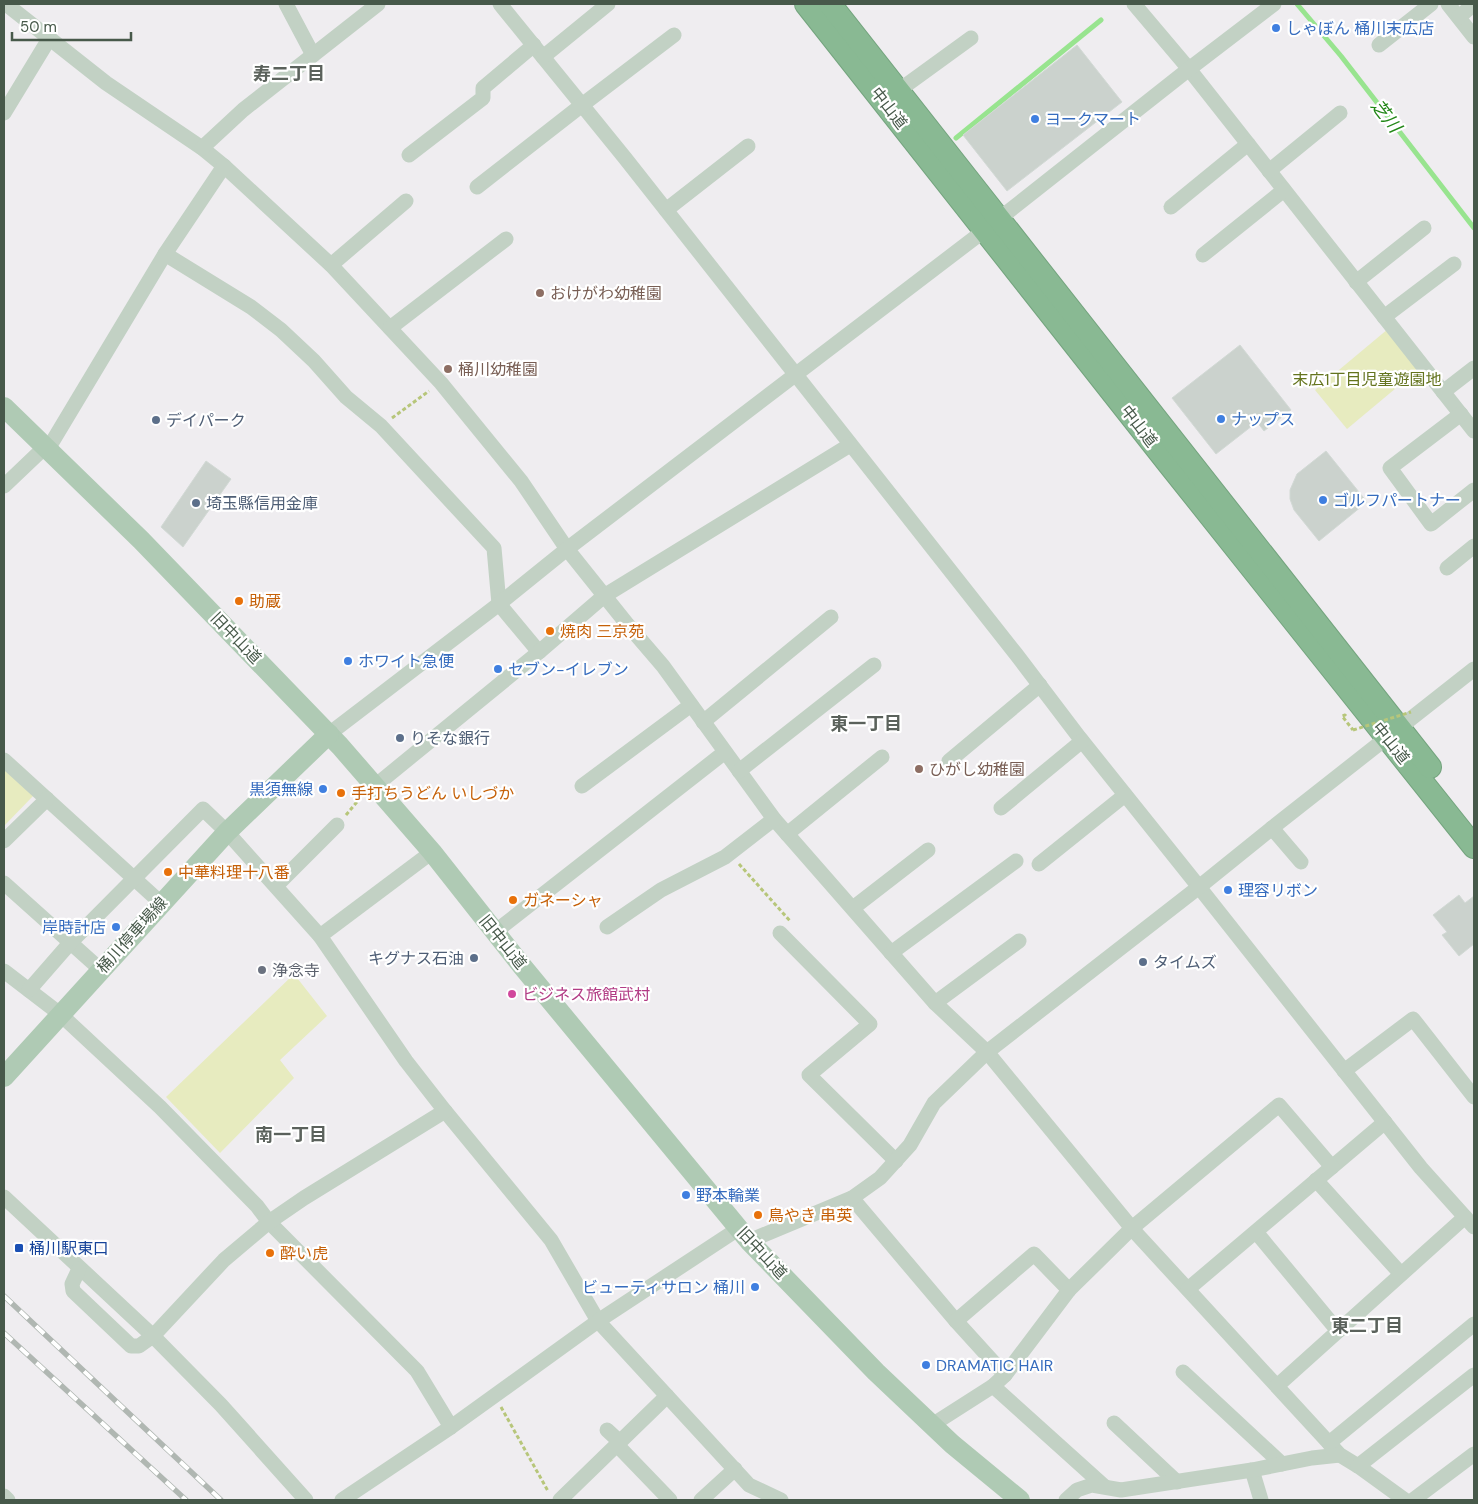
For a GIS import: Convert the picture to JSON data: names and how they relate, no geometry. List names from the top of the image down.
{
  "streets": {
    "highway": ["中山道"],
    "main road": ["旧中山道", "桶川停車場線"]
  },
  "crossings": [
    ["旧中山道", "桶川停車場線"]
  ],
  "districts": [
    "寿二丁目",
    "東一丁目",
    "南一丁目",
    "東二丁目"
  ],
  "water": ["芝川"],
  "parks": ["末広1丁目児童遊園地"],
  "places": {
    "other": [
      "しゃぼん 桶川末広店",
      "ヨークマート",
      "おけがわ幼稚園",
      "桶川幼稚園",
      "ナップス",
      "デイパーク",
      "ゴルフパートナー",
      "埼玉縣信用金庫",
      "助蔵",
      "焼肉 三京苑",
      "ホワイト急便",
      "セブン-イレブン",
      "りそな銀行",
      "ひがし幼稚園",
      "黒須無線",
      "手打ちうどん いしづか",
      "中華料理十八番",
      "理容リボン",
      "ガネーシャ",
      "岸時計店",
      "キグナス石油",
      "タイムズ",
      "浄念寺",
      "ビジネス旅館武村",
      "野本輪業",
      "鳥やき 串英",
      "酔い虎",
      "ビューティサロン 桶川",
      "DRAMATIC HAIR"
    ],
    "transit": ["桶川駅東口"]
  },
  "scale_bar": "50 m"
}
